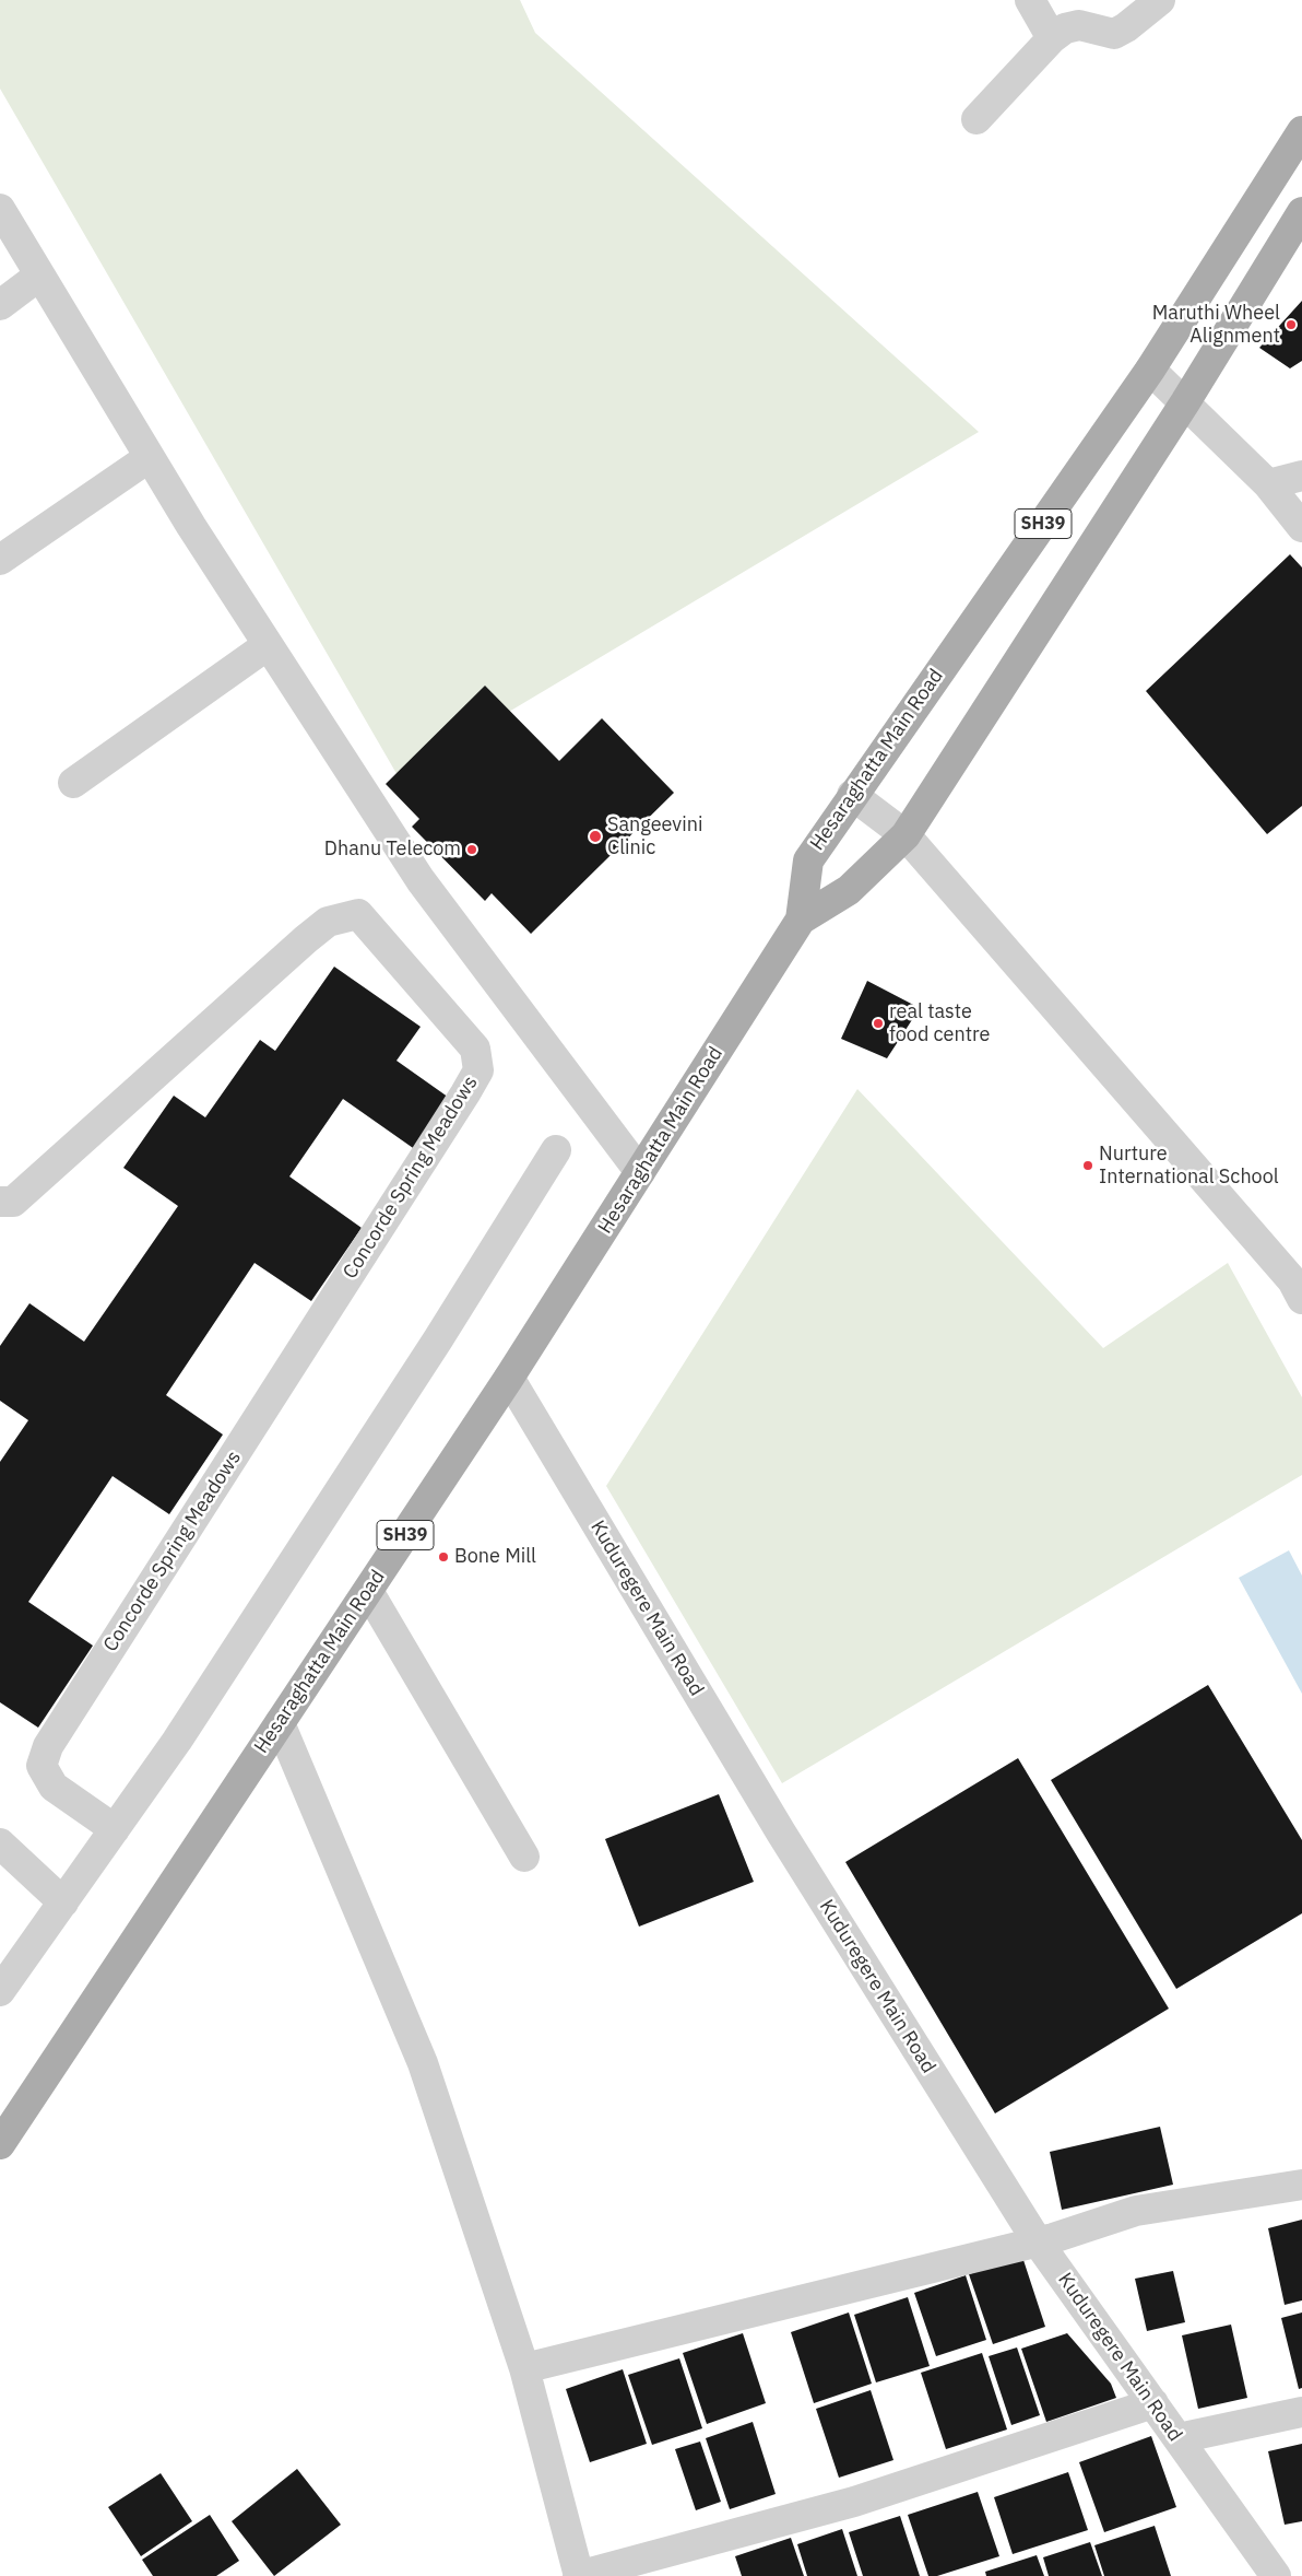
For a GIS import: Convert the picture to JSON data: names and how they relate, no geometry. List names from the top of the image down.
{
  "streets": {
    "main road": ["SH39", "Hesaraghatta Main Road"],
    "street": ["Concorde Spring Meadows", "Kuduregere Main Road"]
  },
  "crossings": [
    ["Hesaraghatta Main Road", "Kuduregere Main Road"]
  ],
  "places": [
    "Maruthi Wheel Alignment",
    "Sangeevini Clinic",
    "Dhanu Telecom",
    "real taste food centre",
    "Nurture International School",
    "Bone Mill"
  ]
}
